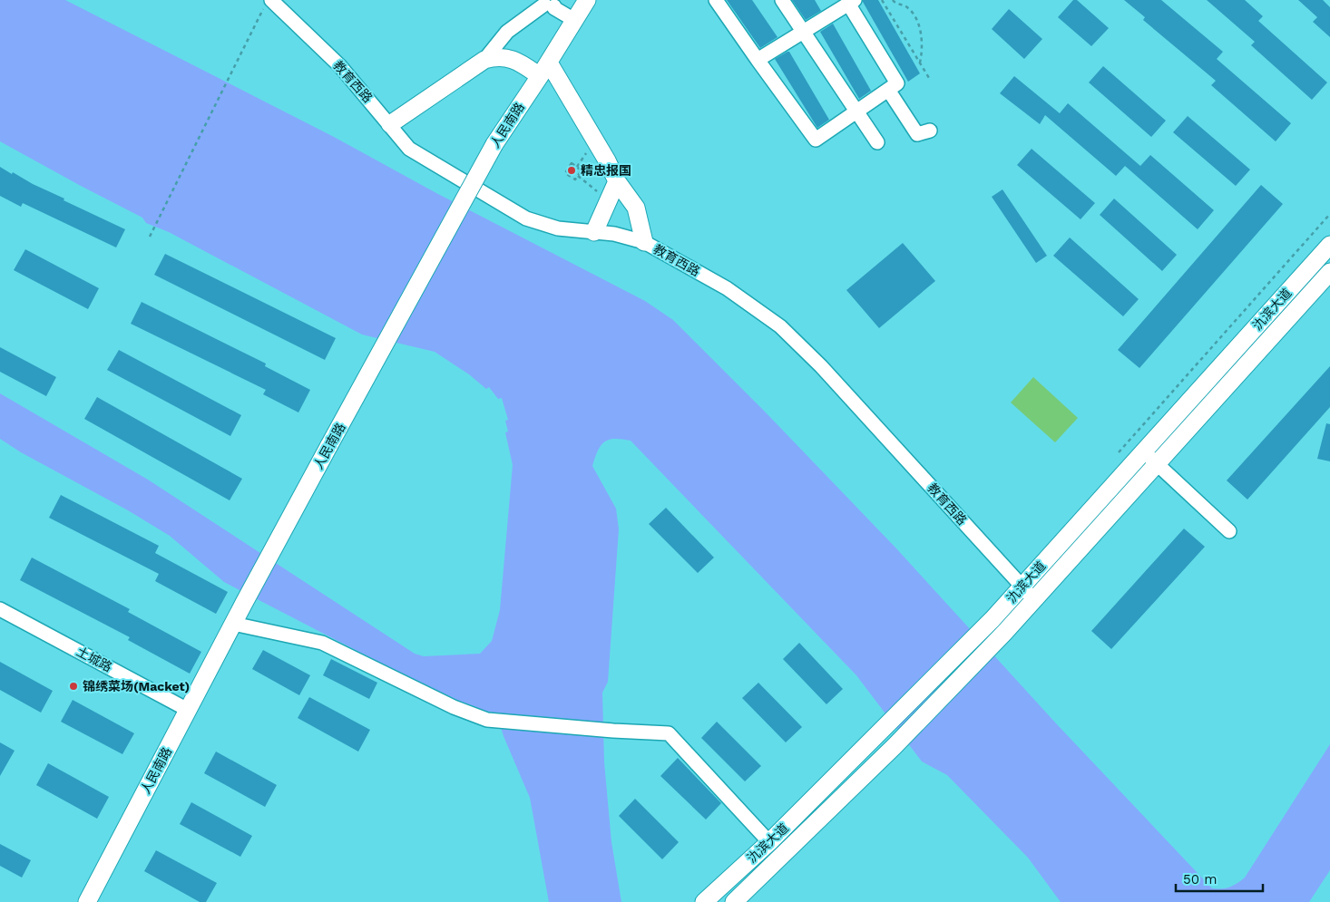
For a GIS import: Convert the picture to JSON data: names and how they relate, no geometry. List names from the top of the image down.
{
  "streets": {
    "main road": ["人民南路", "氿滨大道"],
    "street": ["教育西路", "土城路"]
  },
  "crossings": [
    ["教育西路", "氿滨大道"],
    ["人民南路", "土城路"]
  ],
  "places": ["精忠报国", "锦绣菜场(Macket)"],
  "scale_bar": "50 m"
}
